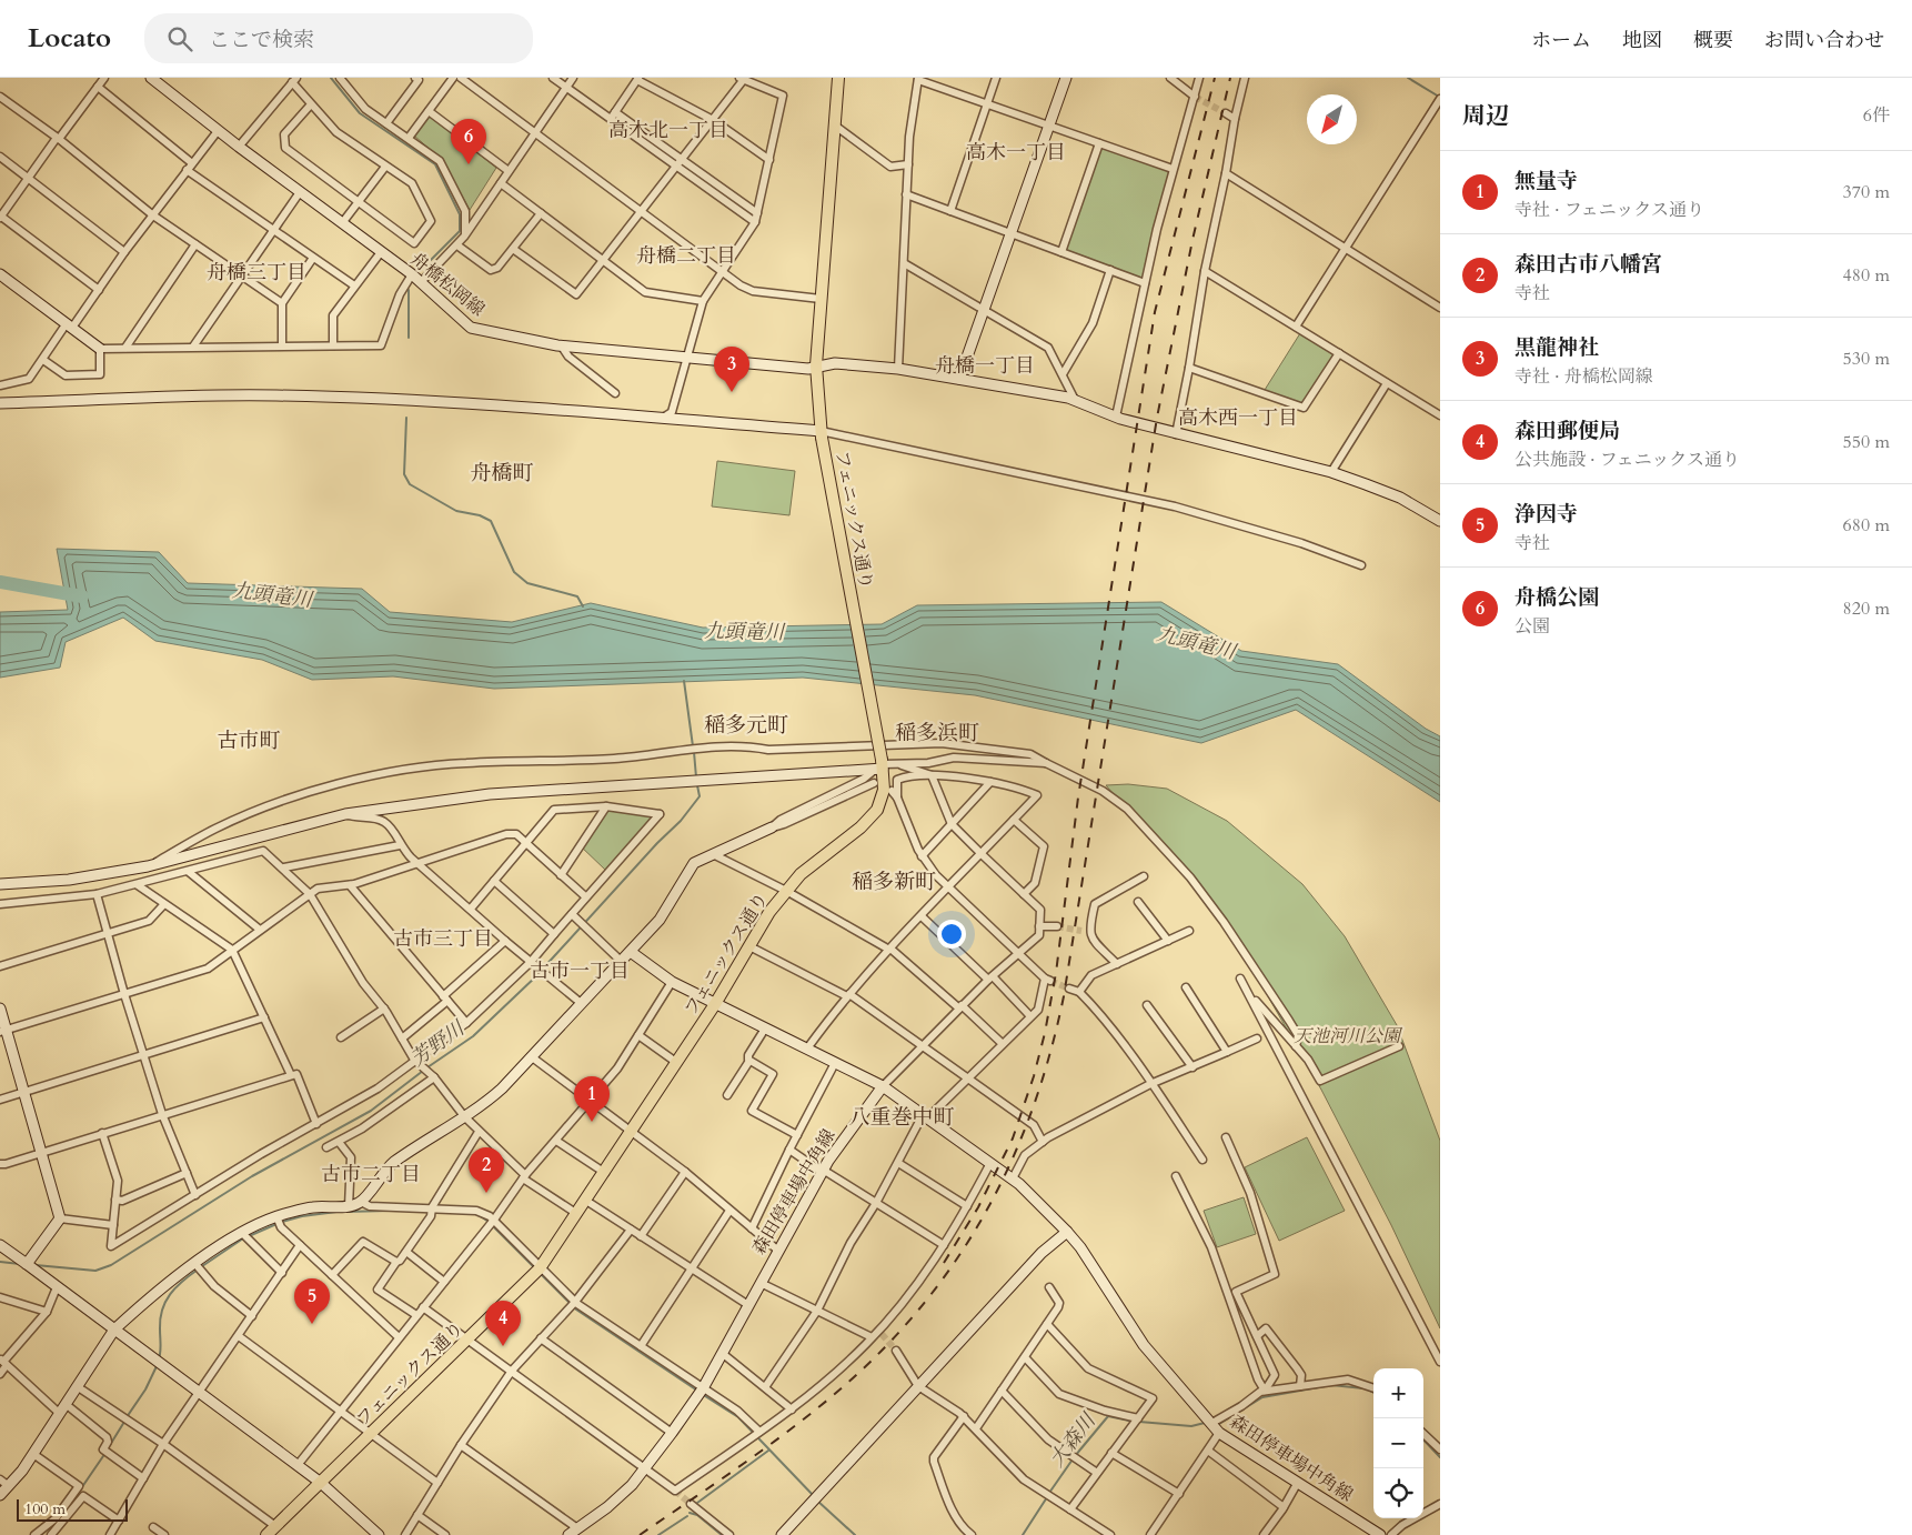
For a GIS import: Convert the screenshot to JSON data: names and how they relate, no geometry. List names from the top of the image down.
{
  "streets": {
    "main road": ["フェニックス通り"],
    "street": ["舟橋松岡線", "森田停車場中角線"]
  },
  "crossings": [
    ["舟橋松岡線", "フェニックス通り"]
  ],
  "districts": [
    "高木北一丁目",
    "高木一丁目",
    "舟橋二丁目",
    "舟橋三丁目",
    "舟橋一丁目",
    "高木西一丁目",
    "舟橋町",
    "稲多元町",
    "稲多浜町",
    "古市町",
    "稲多新町",
    "古市三丁目",
    "古市一丁目",
    "八重巻中町",
    "古市二丁目"
  ],
  "water": ["九頭竜川", "芳野川", "大森川"],
  "parks": ["天池河川公園"],
  "scale_bar": "100 m",
  "north": "bottom left",
  "page": {
    "header": "Locato",
    "search": "ここで検索",
    "nav": [
      "ホーム",
      "地図",
      "概要",
      "お問い合わせ"
    ],
    "heading": ["周辺", "6件"],
    "pins": [
      "6",
      "3",
      "1",
      "2",
      "5",
      "4"
    ],
    "list": [
      {
        "mark": "1",
        "name": "無量寺",
        "note": "寺社 · フェニックス通り",
        "value": "370 m"
      },
      {
        "mark": "2",
        "name": "森田古市八幡宮",
        "note": "寺社",
        "value": "480 m"
      },
      {
        "mark": "3",
        "name": "黒龍神社",
        "note": "寺社 · 舟橋松岡線",
        "value": "530 m"
      },
      {
        "mark": "4",
        "name": "森田郵便局",
        "note": "公共施設 · フェニックス通り",
        "value": "550 m"
      },
      {
        "mark": "5",
        "name": "浄因寺",
        "note": "寺社",
        "value": "680 m"
      },
      {
        "mark": "6",
        "name": "舟橋公園",
        "note": "公園",
        "value": "820 m"
      }
    ],
    "map_buttons": ["+", "−"],
    "scale": "100 m"
  }
}
